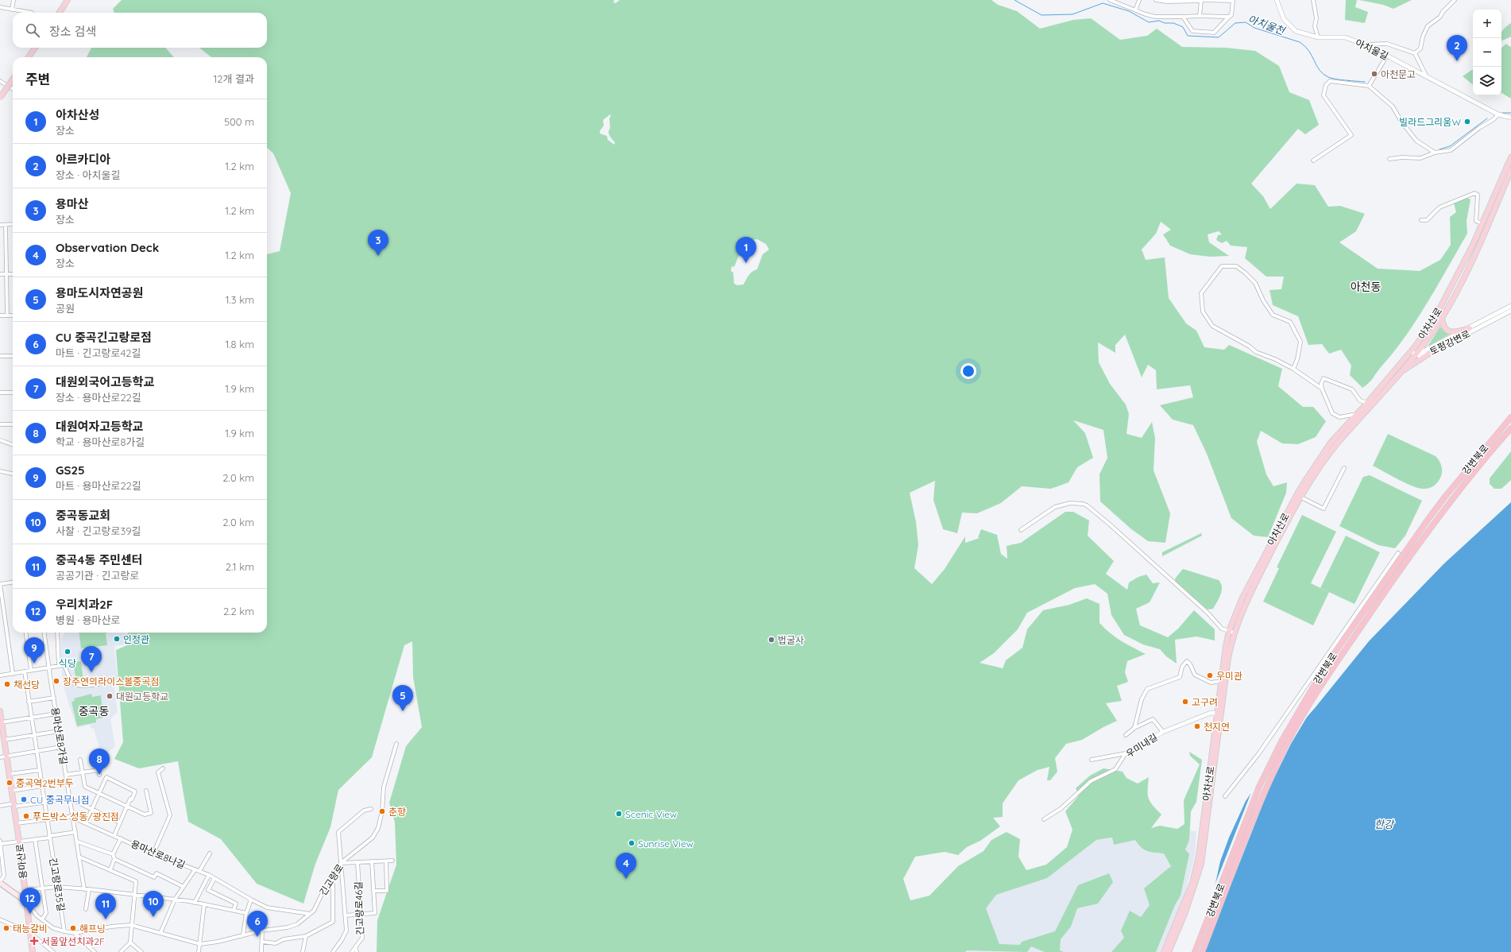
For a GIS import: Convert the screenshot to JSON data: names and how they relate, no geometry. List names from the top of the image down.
{
  "streets": {
    "highway": ["강변북로"],
    "main road": ["아차산로", "용마산로", "긴고랑로"],
    "street": [
      "아치울길",
      "토평강변로",
      "용마산로8가길",
      "우미내길",
      "용마산로8나길",
      "긴고랑로35길",
      "긴고랑로46길"
    ]
  },
  "crossings": [
    ["아차산로", "토평강변로"],
    ["아차산로", "우미내길"],
    ["용마산로8가길", "용마산로8나길"],
    ["용마산로8가길", "긴고랑로35길"],
    ["용마산로8나길", "긴고랑로"],
    ["용마산로", "긴고랑로"],
    ["긴고랑로", "긴고랑로35길"]
  ],
  "districts": ["아천동", "중곡동"],
  "water": ["아치울천", "한강"],
  "places": {
    "other": [
      "아천문고",
      "빌라드그리움W",
      "인정관",
      "법굴사",
      "식당",
      "우미관",
      "장주연의라이스볼중곡점",
      "채선당",
      "대원고등학교",
      "고구려",
      "천지연",
      "중곡역2번부두",
      "CU 중곡무니점",
      "춘향",
      "Scenic View",
      "푸드박스 성동/광진점",
      "Sunrise View",
      "태능갈비",
      "해프닝"
    ],
    "health": ["서울앞선치과2F"]
  },
  "page": {
    "map_buttons": ["+", "−"],
    "search": "장소 검색",
    "pins": [
      "2",
      "3",
      "1",
      "9",
      "7",
      "5",
      "8",
      "4",
      "12",
      "10",
      "11",
      "6"
    ],
    "heading": ["주변", "12개 결과"],
    "list": [
      {
        "mark": "1",
        "name": "아차산성",
        "note": "장소",
        "value": "500 m"
      },
      {
        "mark": "2",
        "name": "아르카디아",
        "note": "장소 · 아치울길",
        "value": "1.2 km"
      },
      {
        "mark": "3",
        "name": "용마산",
        "note": "장소",
        "value": "1.2 km"
      },
      {
        "mark": "4",
        "name": "Observation Deck",
        "note": "장소",
        "value": "1.2 km"
      },
      {
        "mark": "5",
        "name": "용마도시자연공원",
        "note": "공원",
        "value": "1.3 km"
      },
      {
        "mark": "6",
        "name": "CU 중곡긴고랑로점",
        "note": "마트 · 긴고랑로42길",
        "value": "1.8 km"
      },
      {
        "mark": "7",
        "name": "대원외국어고등학교",
        "note": "장소 · 용마산로22길",
        "value": "1.9 km"
      },
      {
        "mark": "8",
        "name": "대원여자고등학교",
        "note": "학교 · 용마산로8가길",
        "value": "1.9 km"
      },
      {
        "mark": "9",
        "name": "GS25",
        "note": "마트 · 용마산로22길",
        "value": "2.0 km"
      },
      {
        "mark": "10",
        "name": "중곡동교회",
        "note": "사찰 · 긴고랑로39길",
        "value": "2.0 km"
      },
      {
        "mark": "11",
        "name": "중곡4동 주민센터",
        "note": "공공기관 · 긴고랑로",
        "value": "2.1 km"
      },
      {
        "mark": "12",
        "name": "우리치과2F",
        "note": "병원 · 용마산로",
        "value": "2.2 km"
      }
    ]
  }
}
